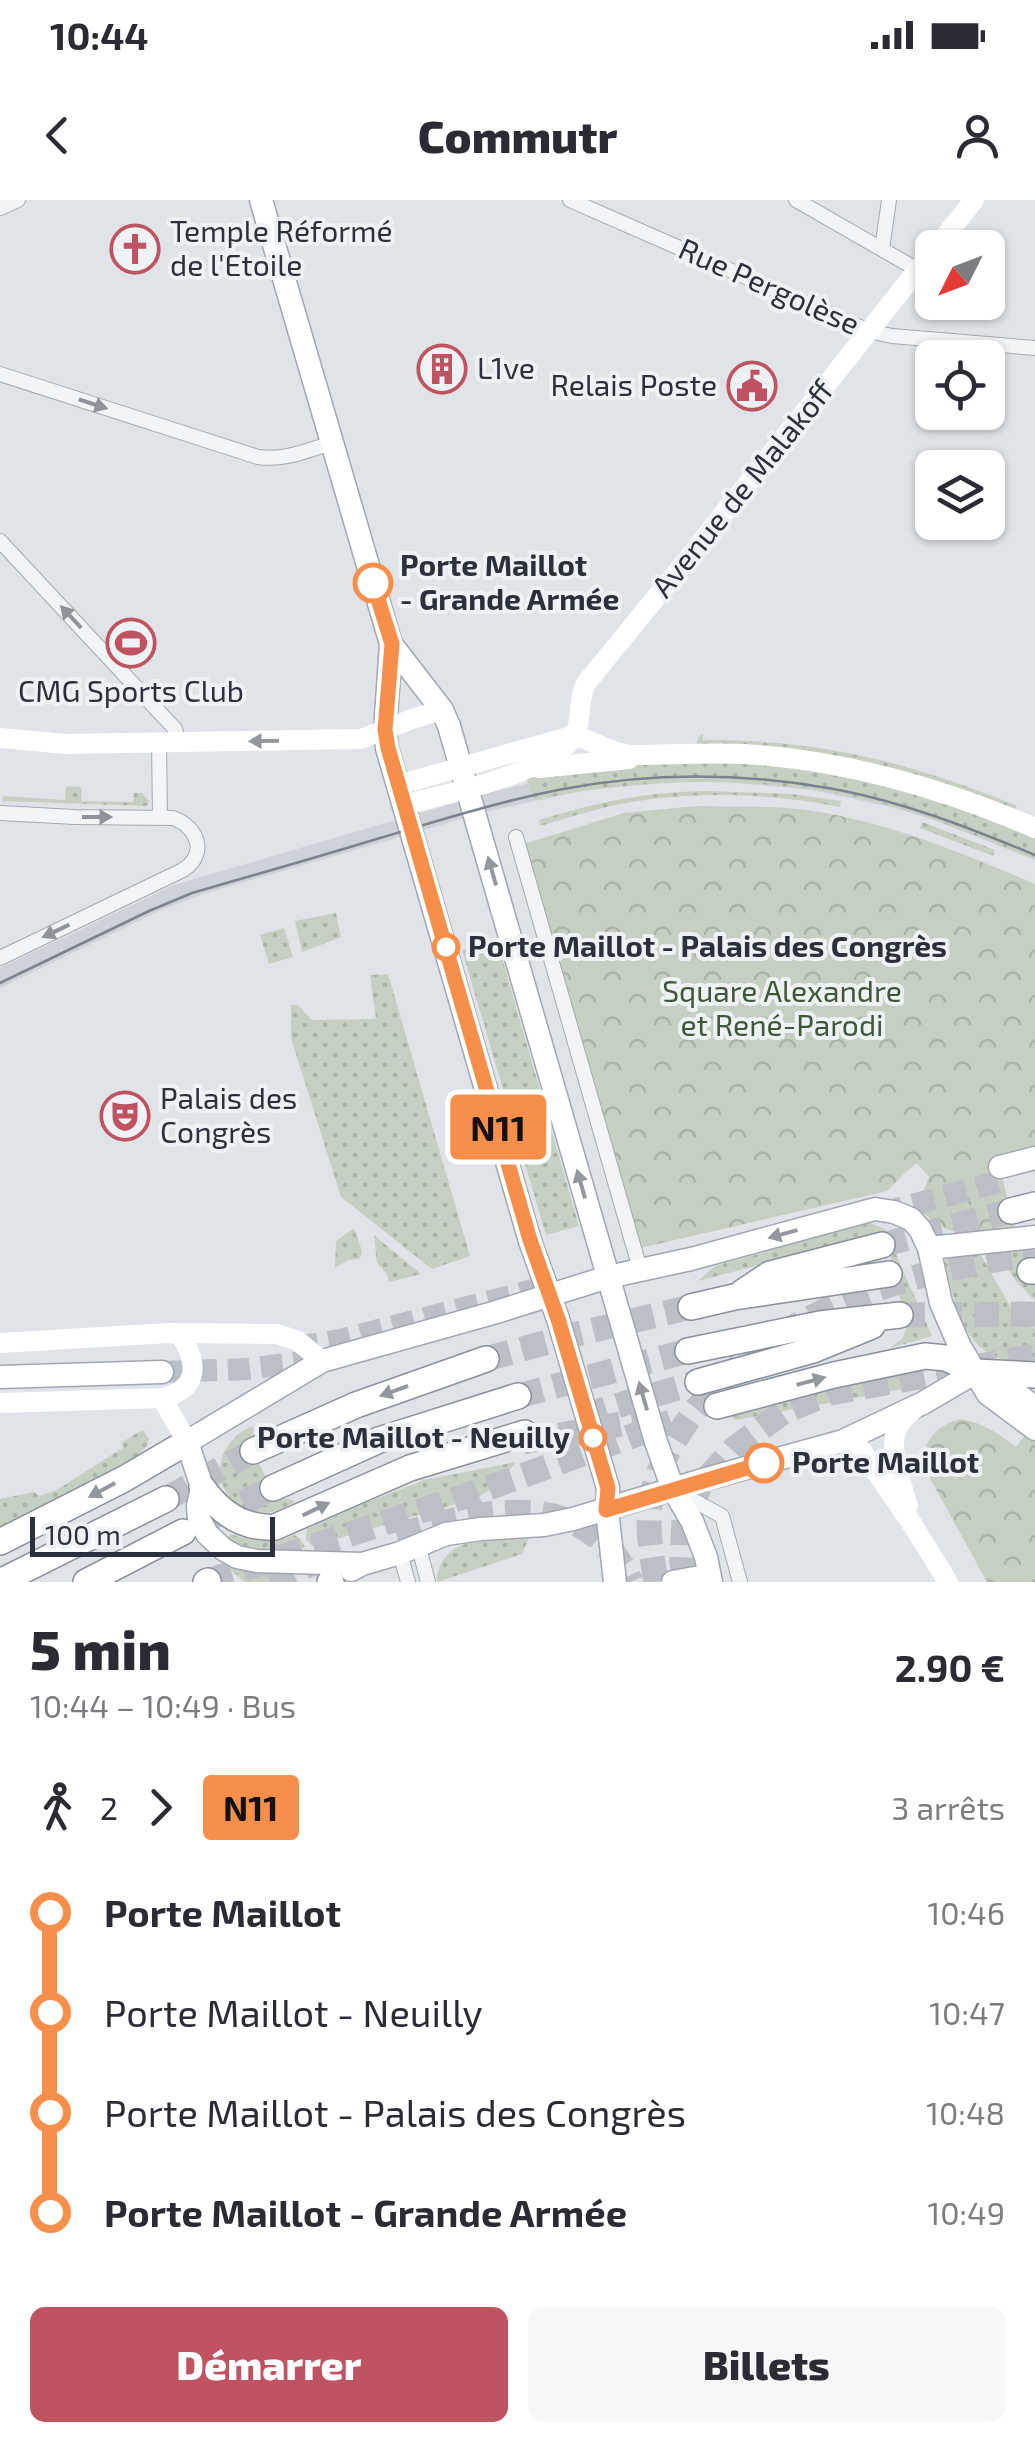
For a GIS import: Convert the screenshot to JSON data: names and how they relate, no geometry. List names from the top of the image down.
{
  "streets": {
    "street": ["Rue Pergolèse", "Avenue de Malakoff"]
  },
  "crossings": [
    ["Rue Pergolèse", "Avenue de Malakoff"]
  ],
  "parks": ["Square Alexandre et René-Parodi"],
  "places": {
    "church": ["Temple Réformé de l'Etoile"],
    "building": ["L1ve"],
    "public building": ["Relais Poste"],
    "other": [
      "Porte Maillot - Grande Armée",
      "Porte Maillot - Palais des Congrès",
      "Porte Maillot - Neuilly",
      "Porte Maillot"
    ],
    "sports": ["CMG Sports Club"],
    "theatre": ["Palais des Congrès"]
  },
  "lines": ["bus line N11"],
  "scale_bar": "100 m",
  "north": "bottom left",
  "page": {
    "status": "10:44",
    "header": "Commutr",
    "on_map": "N11",
    "scale": "100 m",
    "heading": ["5 min", "10:44 – 10:49 · Bus", "2.90 €"],
    "legs": ["2", "N11", "3 arrêts"],
    "list": [
      {
        "name": "Porte Maillot",
        "value": "10:46"
      },
      {
        "name": "Porte Maillot - Neuilly",
        "value": "10:47"
      },
      {
        "name": "Porte Maillot - Palais des Congrès",
        "value": "10:48"
      },
      {
        "name": "Porte Maillot - Grande Armée",
        "value": "10:49"
      }
    ],
    "buttons": ["Démarrer", "Billets"]
  }
}
